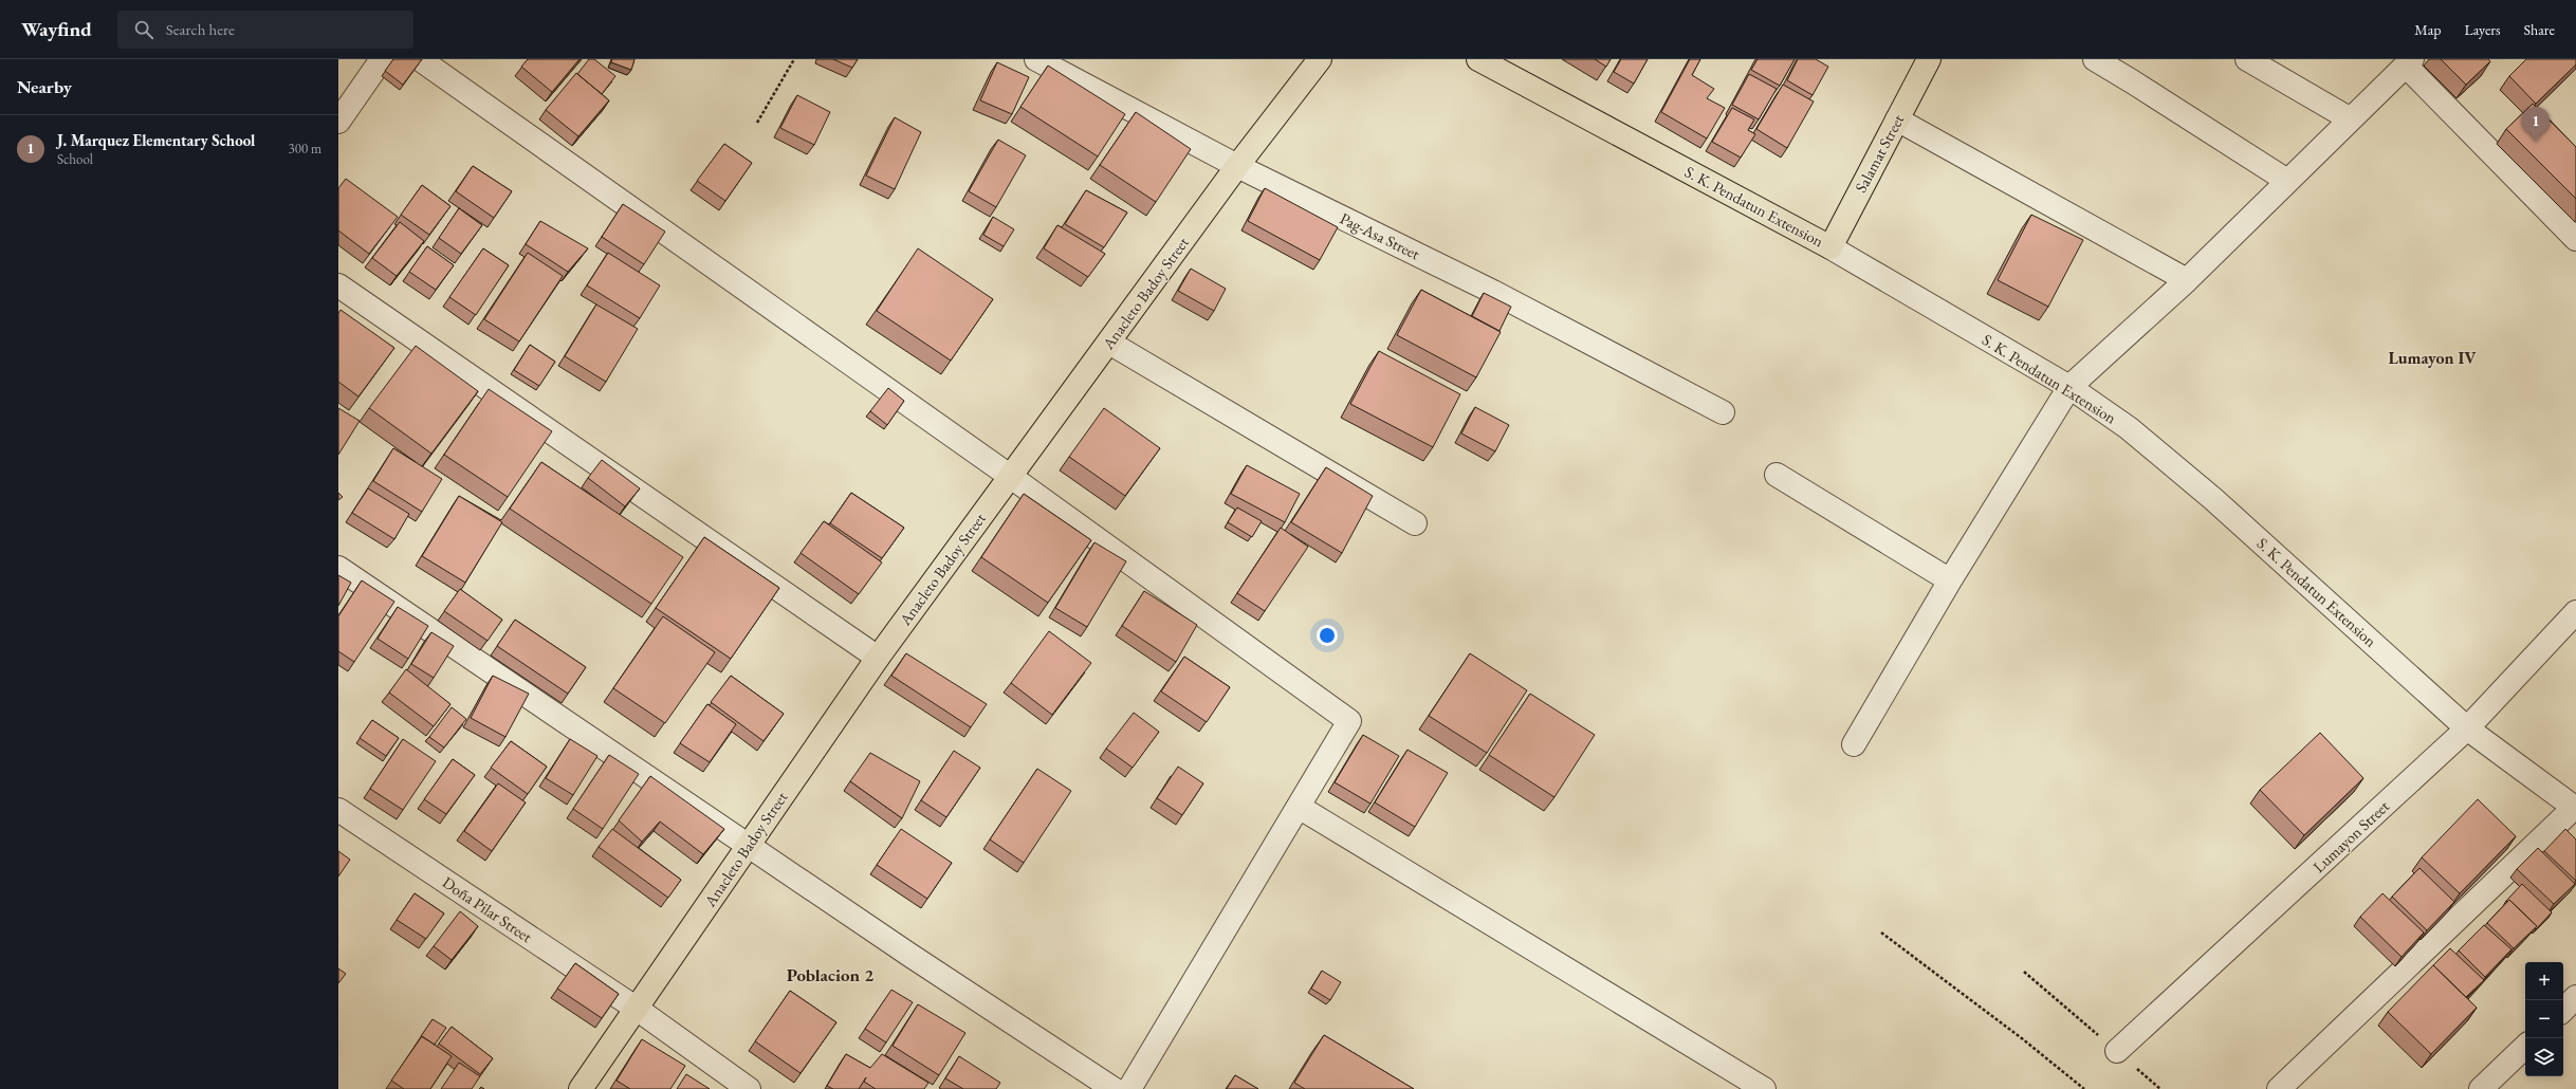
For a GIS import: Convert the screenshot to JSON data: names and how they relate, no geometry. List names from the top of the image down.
{
  "streets": {
    "main road": ["Salamat Street", "S. K. Pendatun Extension", "Anacleto Badoy Street"],
    "street": ["Pag-Asa Street", "Lumayon Street", "Doña Pilar Street"]
  },
  "crossings": [
    ["Salamat Street", "S. K. Pendatun Extension"],
    ["S. K. Pendatun Extension", "Lumayon Street"],
    ["Pag-Asa Street", "Anacleto Badoy Street"],
    ["Anacleto Badoy Street", "Doña Pilar Street"]
  ],
  "districts": ["Lumayon IV", "Poblacion 2"],
  "page": {
    "header": "Wayfind",
    "search": "Search here",
    "nav": ["Map", "Layers", "Share"],
    "heading": "Nearby",
    "pins": "1",
    "list": [
      {
        "mark": "1",
        "name": "J. Marquez Elementary School",
        "note": "School",
        "value": "300 m"
      }
    ],
    "map_buttons": ["+", "−"]
  }
}
